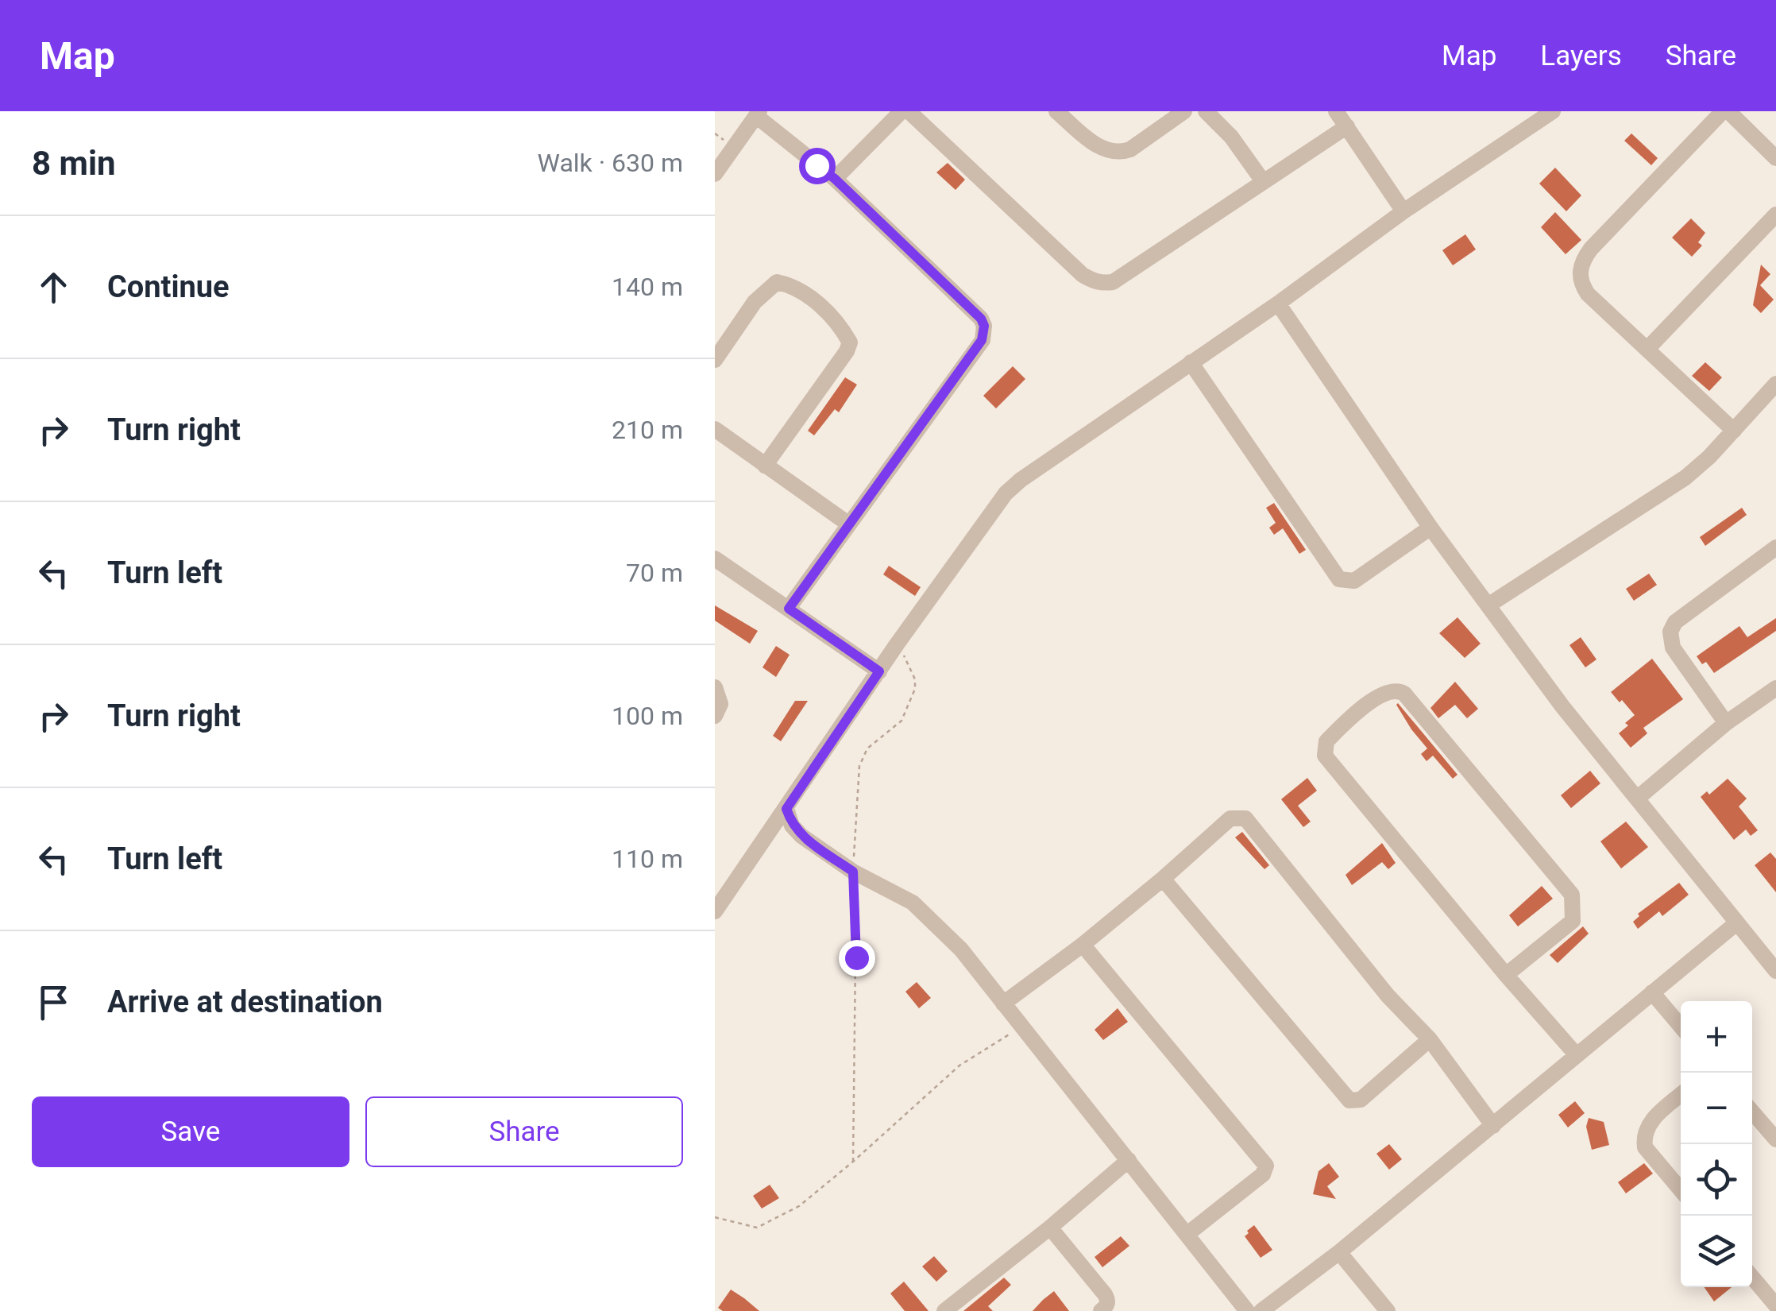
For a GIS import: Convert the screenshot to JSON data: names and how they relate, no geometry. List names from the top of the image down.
{
  "page": {
    "header": "Map",
    "nav": ["Map", "Layers", "Share"],
    "heading": ["8 min", "Walk · 630 m"],
    "list": [
      ["Continue", "140 m"],
      ["Turn right", "210 m"],
      ["Turn left", "70 m"],
      ["Turn right", "100 m"],
      ["Turn left", "110 m"],
      "Arrive at destination"
    ],
    "map_buttons": ["+", "−"],
    "buttons": ["Save", "Share"]
  }
}
